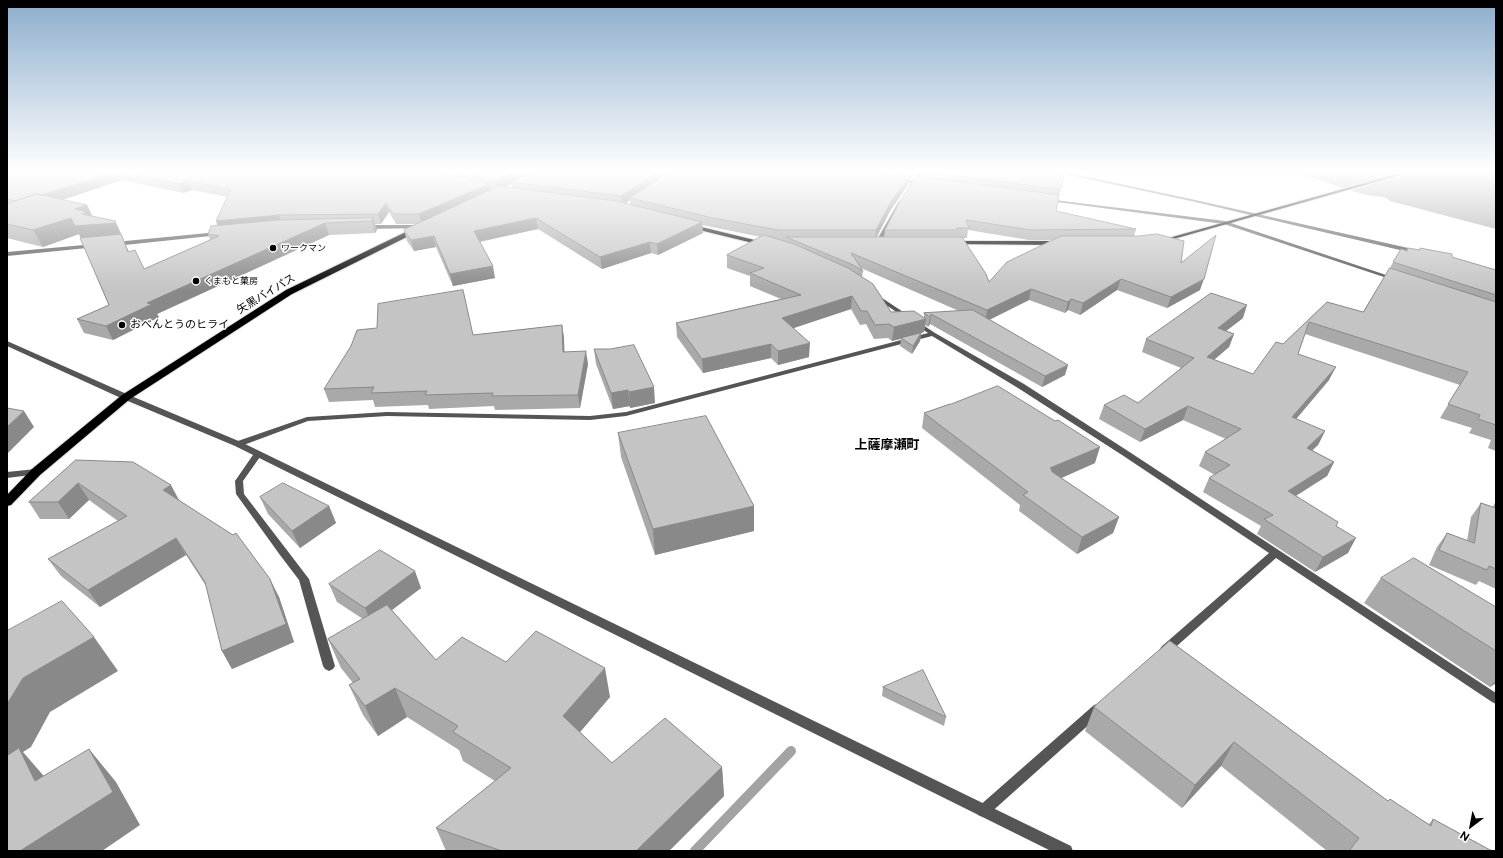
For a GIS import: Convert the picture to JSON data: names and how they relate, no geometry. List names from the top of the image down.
{
  "streets": {
    "highway": ["矢黒バイパス"]
  },
  "districts": ["上薩摩瀬町"],
  "places": ["ワークマン", "くまもと菓房", "おべんとうのヒライ"],
  "north": "bottom left"
}
